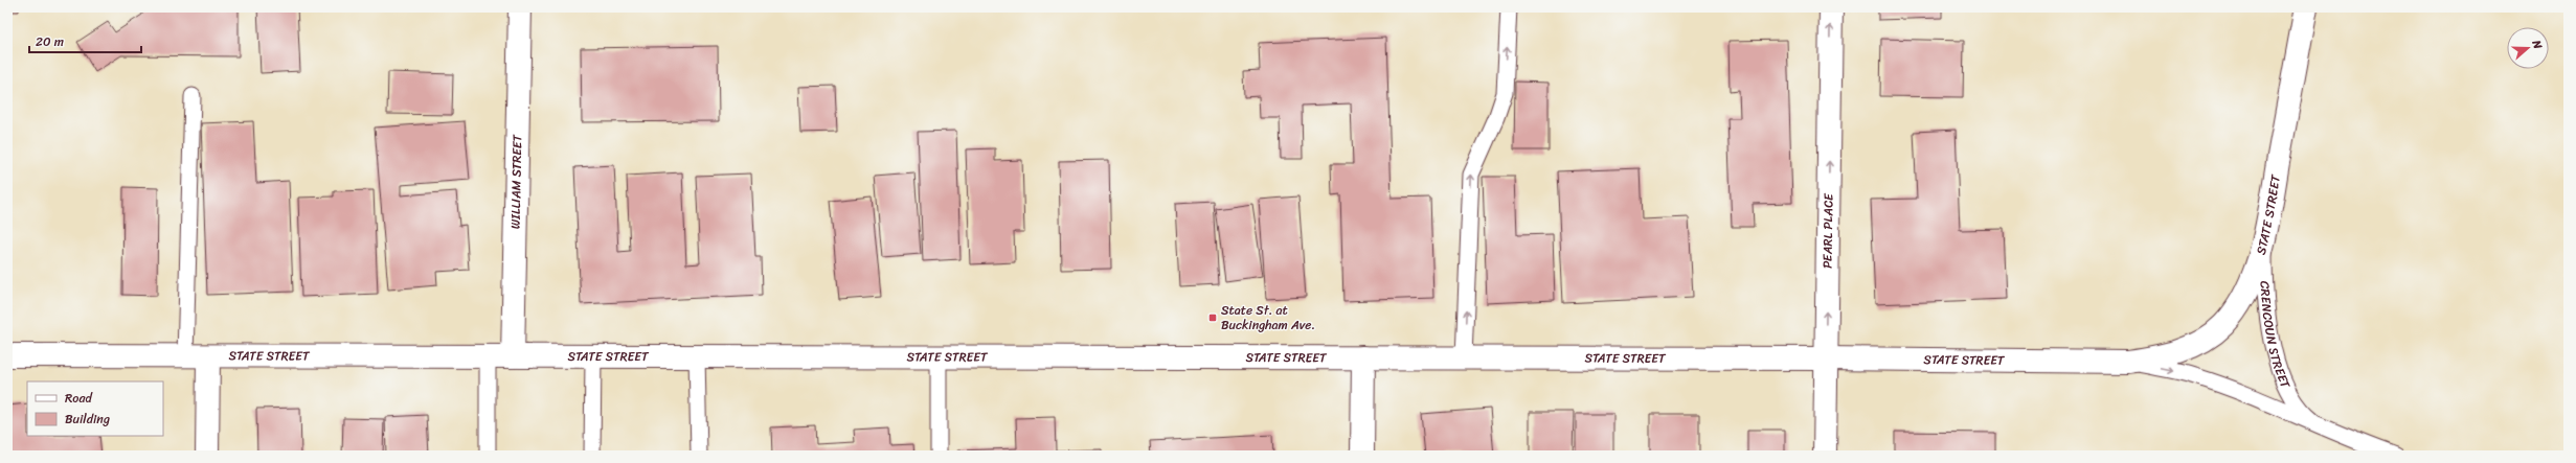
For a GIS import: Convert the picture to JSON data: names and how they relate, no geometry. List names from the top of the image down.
{
  "streets": {
    "street": ["WILLIAM STREET", "STATE STREET", "PEARL PLACE"],
    "lane": ["CRENCOUN STREET"]
  },
  "crossings": [
    ["WILLIAM STREET", "STATE STREET"],
    ["STATE STREET", "PEARL PLACE"],
    ["STATE STREET", "CRENCOUN STREET"]
  ],
  "one_way": ["PEARL PLACE", "CRENCOUN STREET"],
  "places": {
    "transit": ["State St. at Buckingham Ave."]
  },
  "legend": ["Road", "Building"],
  "scale_bar": "20 m",
  "north": "right"
}
